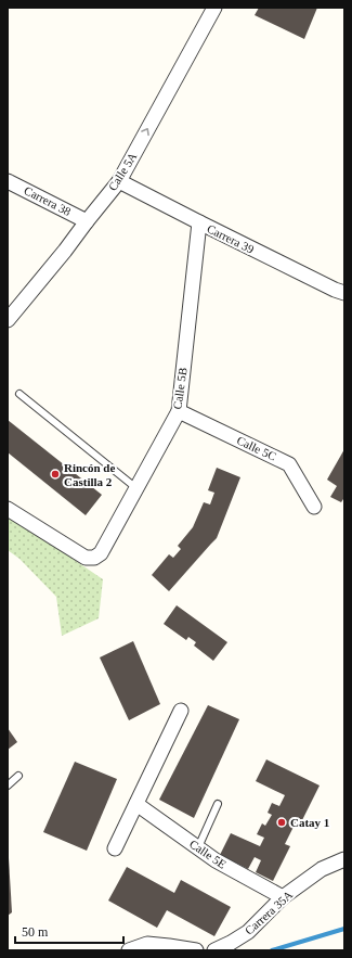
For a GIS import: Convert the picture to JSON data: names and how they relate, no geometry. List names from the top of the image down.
{
  "streets": {
    "street": [
      "Calle 5A",
      "Carrera 38",
      "Carrera 39",
      "Calle 5B",
      "Calle 5C",
      "Calle 5E",
      "Carrera 35A"
    ]
  },
  "crossings": [
    ["Calle 5A", "Carrera 38"],
    ["Calle 5A", "Carrera 39"],
    ["Carrera 39", "Calle 5B"],
    ["Calle 5B", "Calle 5C"],
    ["Calle 5E", "Carrera 35A"]
  ],
  "one_way": ["Calle 5A"],
  "places": ["Rincón de Castilla 2", "Catay 1"],
  "scale_bar": "50 m"
}
